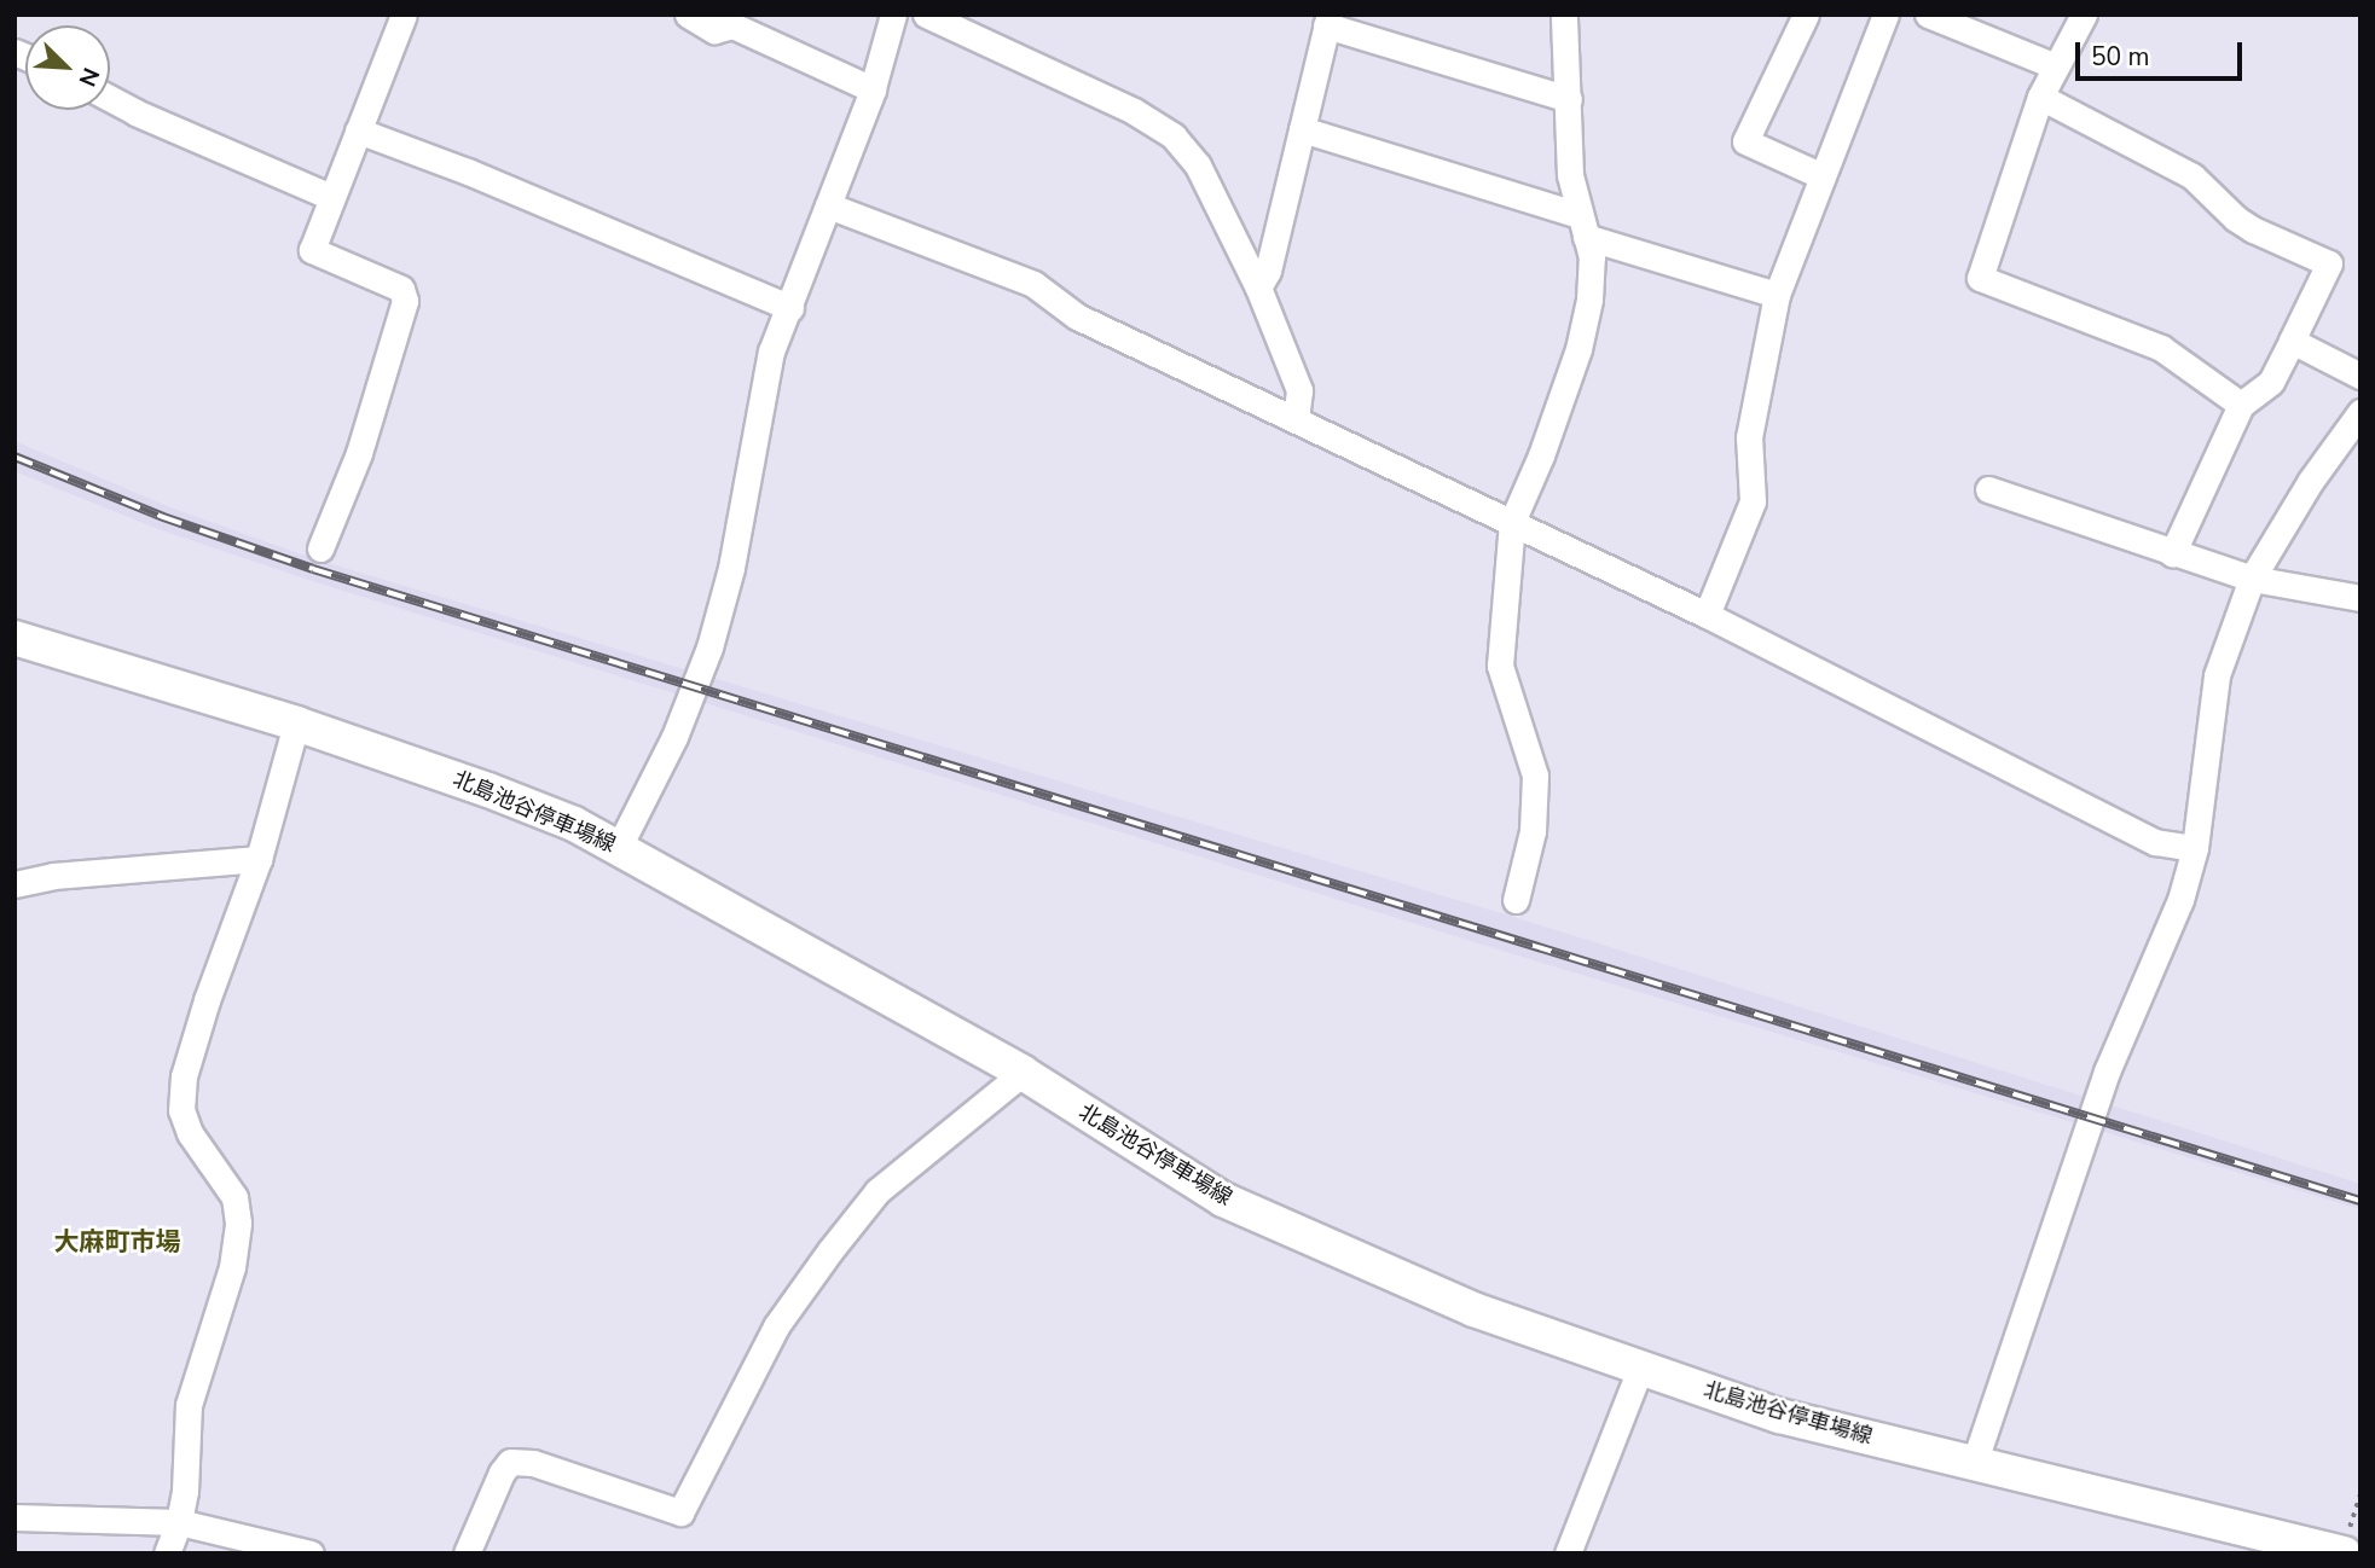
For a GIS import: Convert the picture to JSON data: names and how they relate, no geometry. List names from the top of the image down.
{
  "streets": {
    "main road": ["北島池谷停車場線"]
  },
  "districts": ["大麻町市場"],
  "scale_bar": "50 m",
  "north": "bottom right"
}
